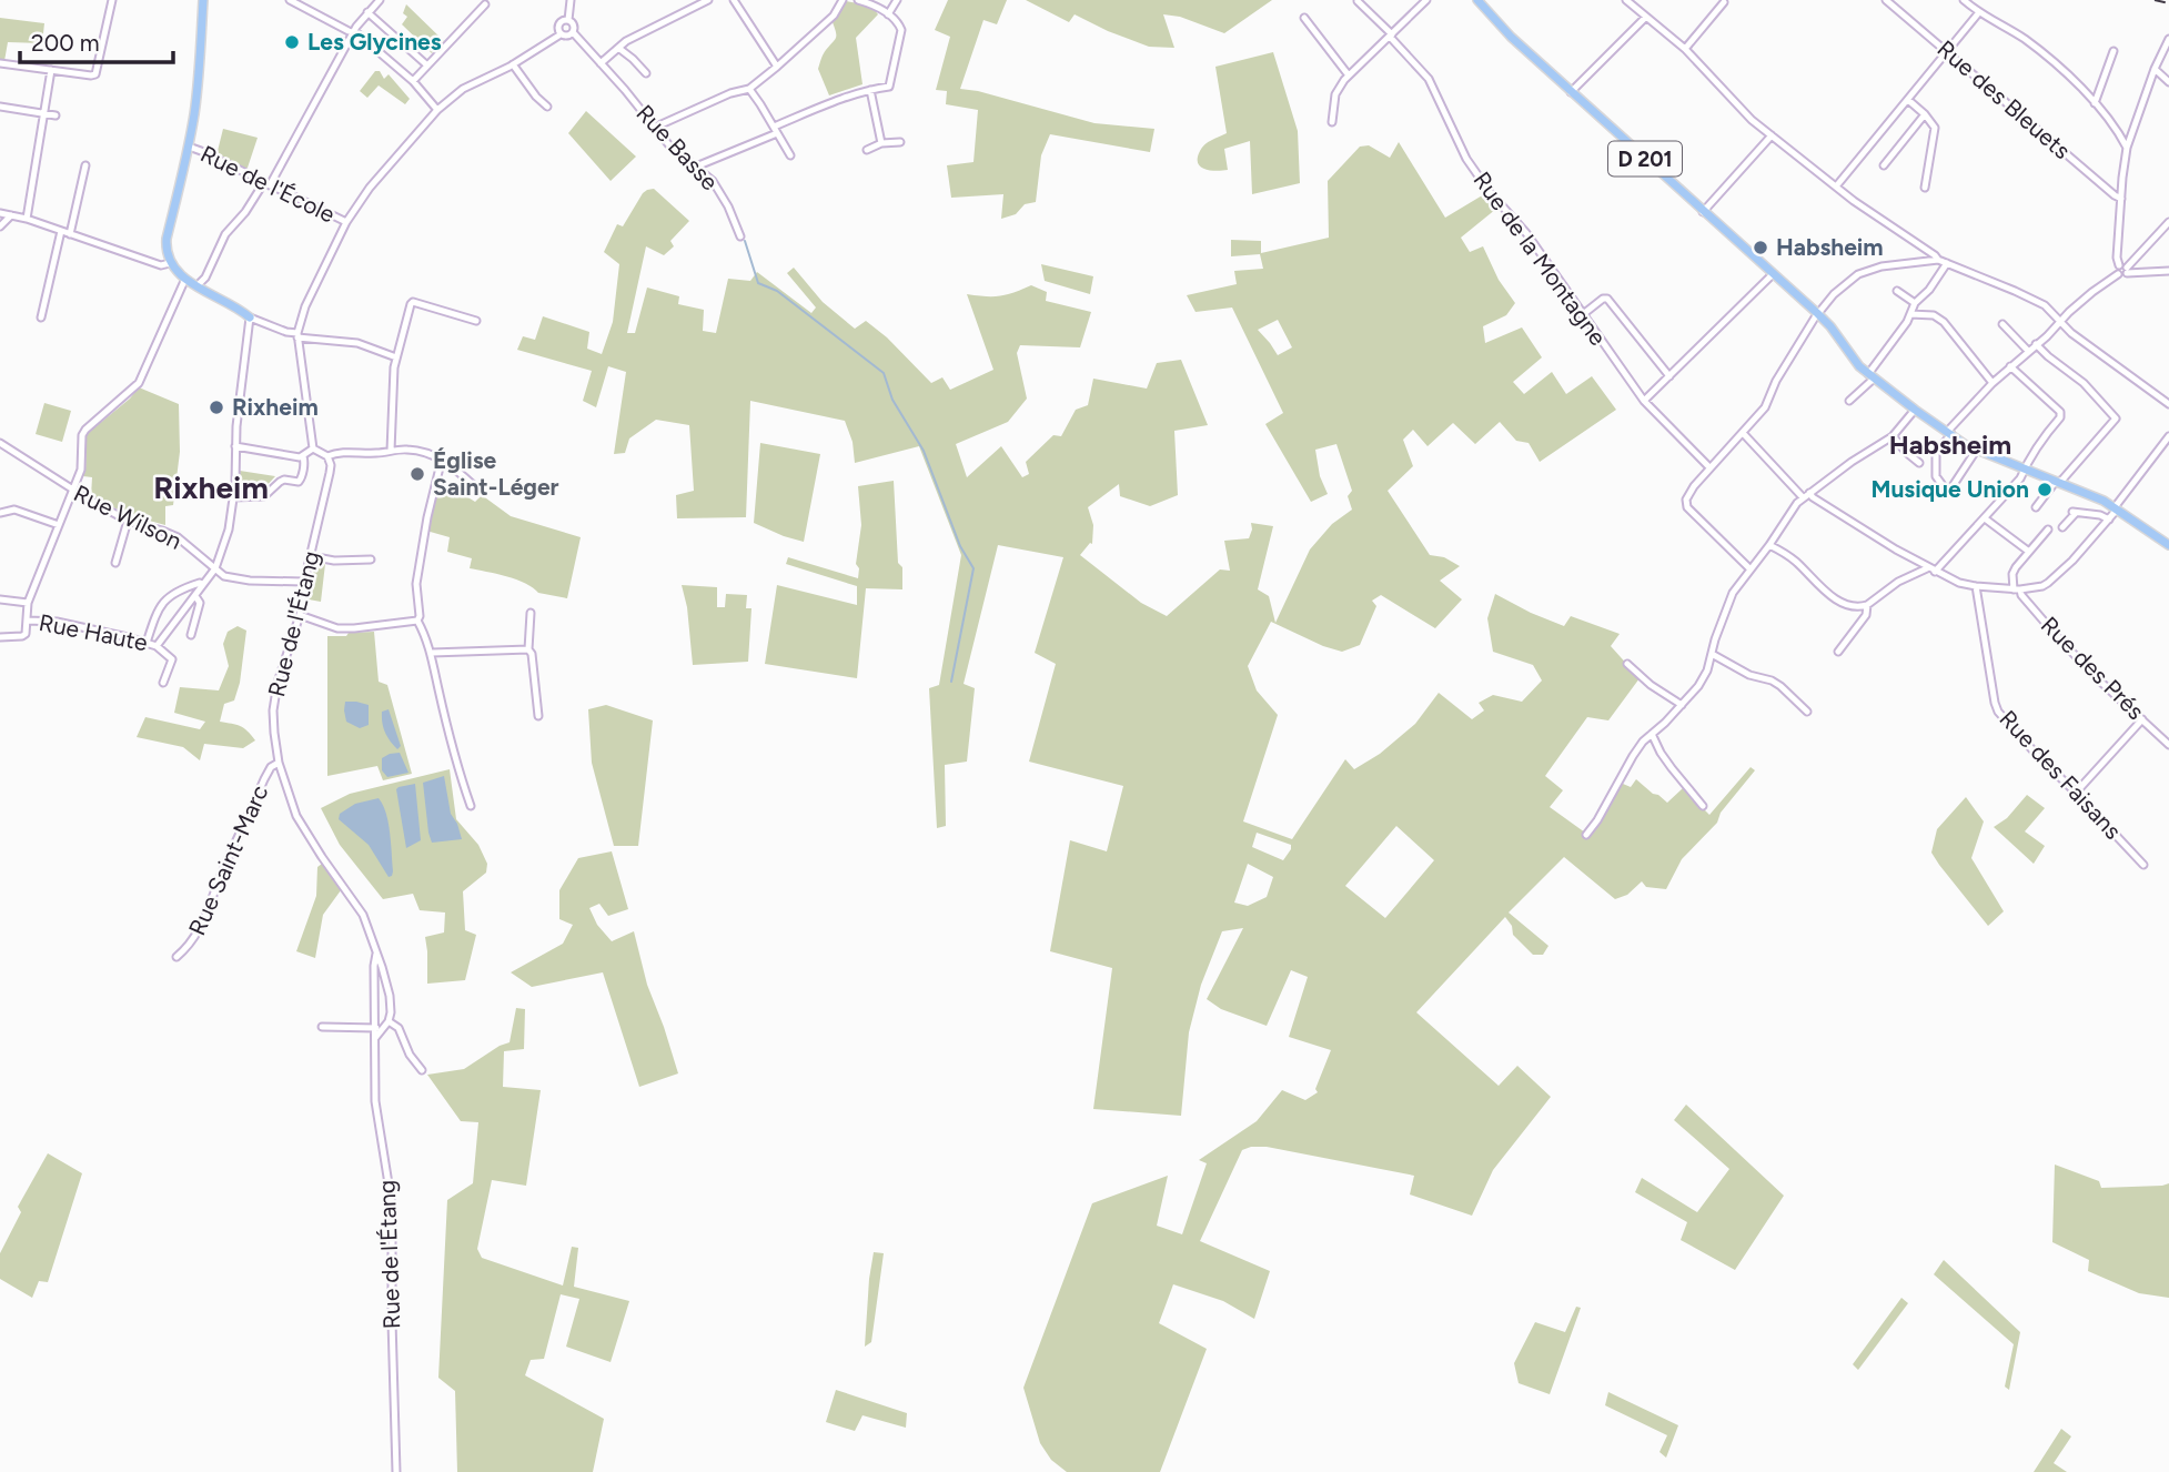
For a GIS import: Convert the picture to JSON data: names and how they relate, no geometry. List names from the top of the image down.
{
  "streets": {
    "main road": ["D 201"],
    "street": [
      "Rue des Bleuets",
      "Rue Basse",
      "Rue de l'École",
      "Rue de la Montagne",
      "Rue Wilson",
      "Rue de l'Étang",
      "Rue Haute",
      "Rue des Prés",
      "Rue des Faisans",
      "Rue Saint-Marc"
    ]
  },
  "crossings": [
    ["Rue Wilson", "Rue Haute"],
    ["Rue de l'Étang", "Rue Saint-Marc"]
  ],
  "districts": ["Habsheim", "Rixheim"],
  "places": [
    "Les Glycines",
    "Habsheim",
    "Rixheim",
    "Église Saint-Léger",
    "Musique Union"
  ],
  "scale_bar": "200 m"
}
